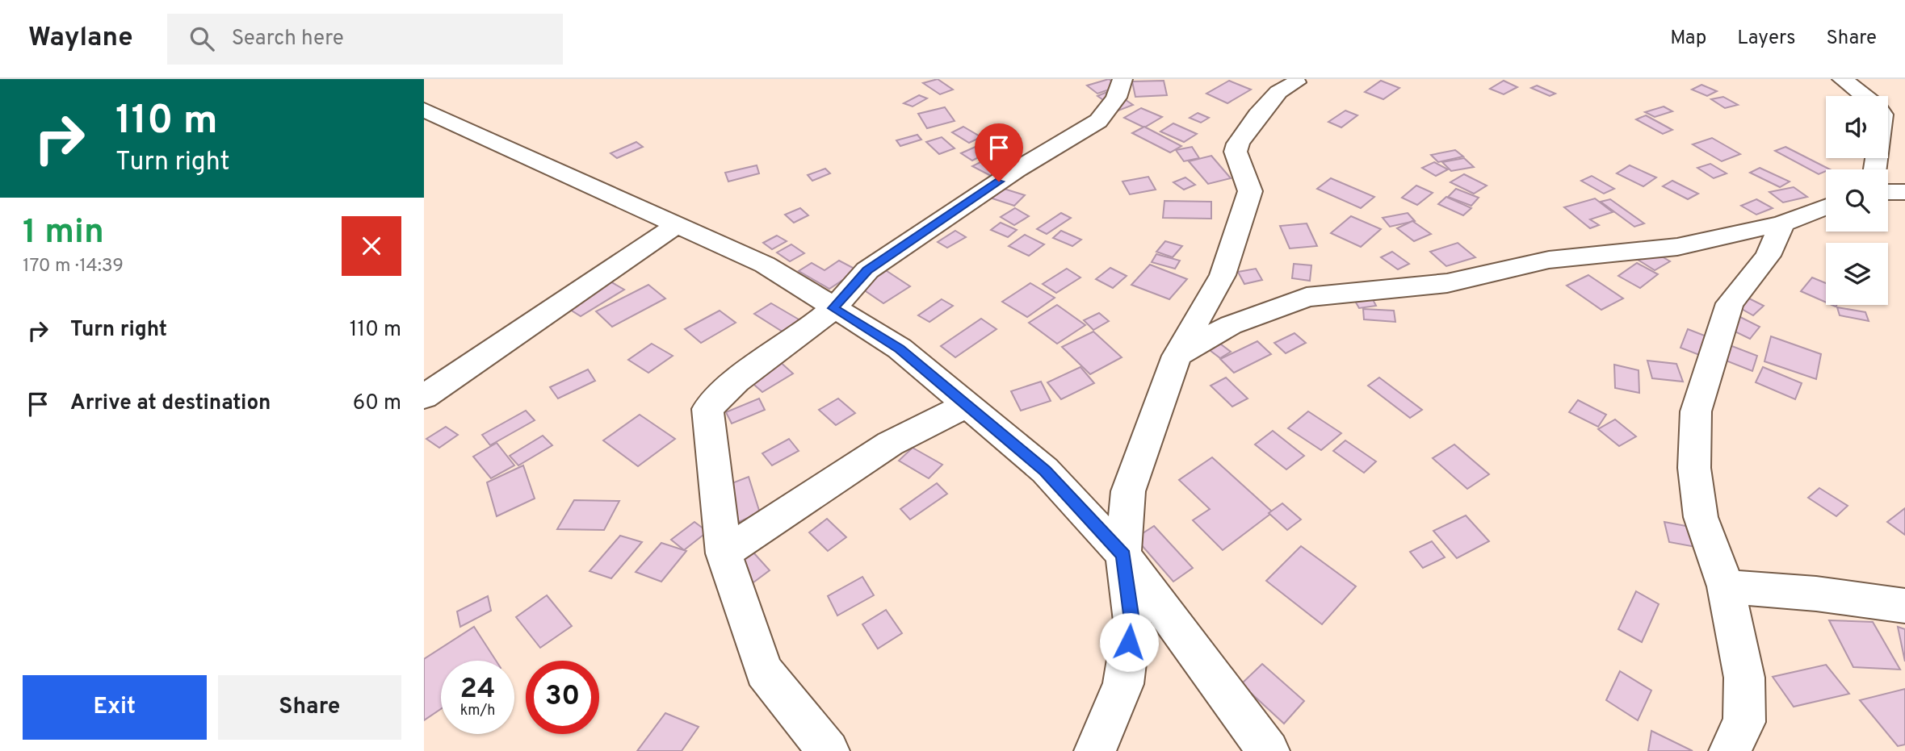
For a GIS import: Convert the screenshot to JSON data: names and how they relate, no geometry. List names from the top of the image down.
{
  "page": {
    "header": "Waylane",
    "search": "Search here",
    "nav": ["Map", "Layers", "Share"],
    "turn": ["110 m", "Turn right"],
    "heading": ["1 min", "170 m · 14:39"],
    "list": [
      {
        "name": "Turn right",
        "value": "110 m"
      },
      {
        "name": "Arrive at destination",
        "value": "60 m"
      }
    ],
    "speed": "24 km/h",
    "limit": "30",
    "buttons": ["Exit", "Share"]
  }
}
